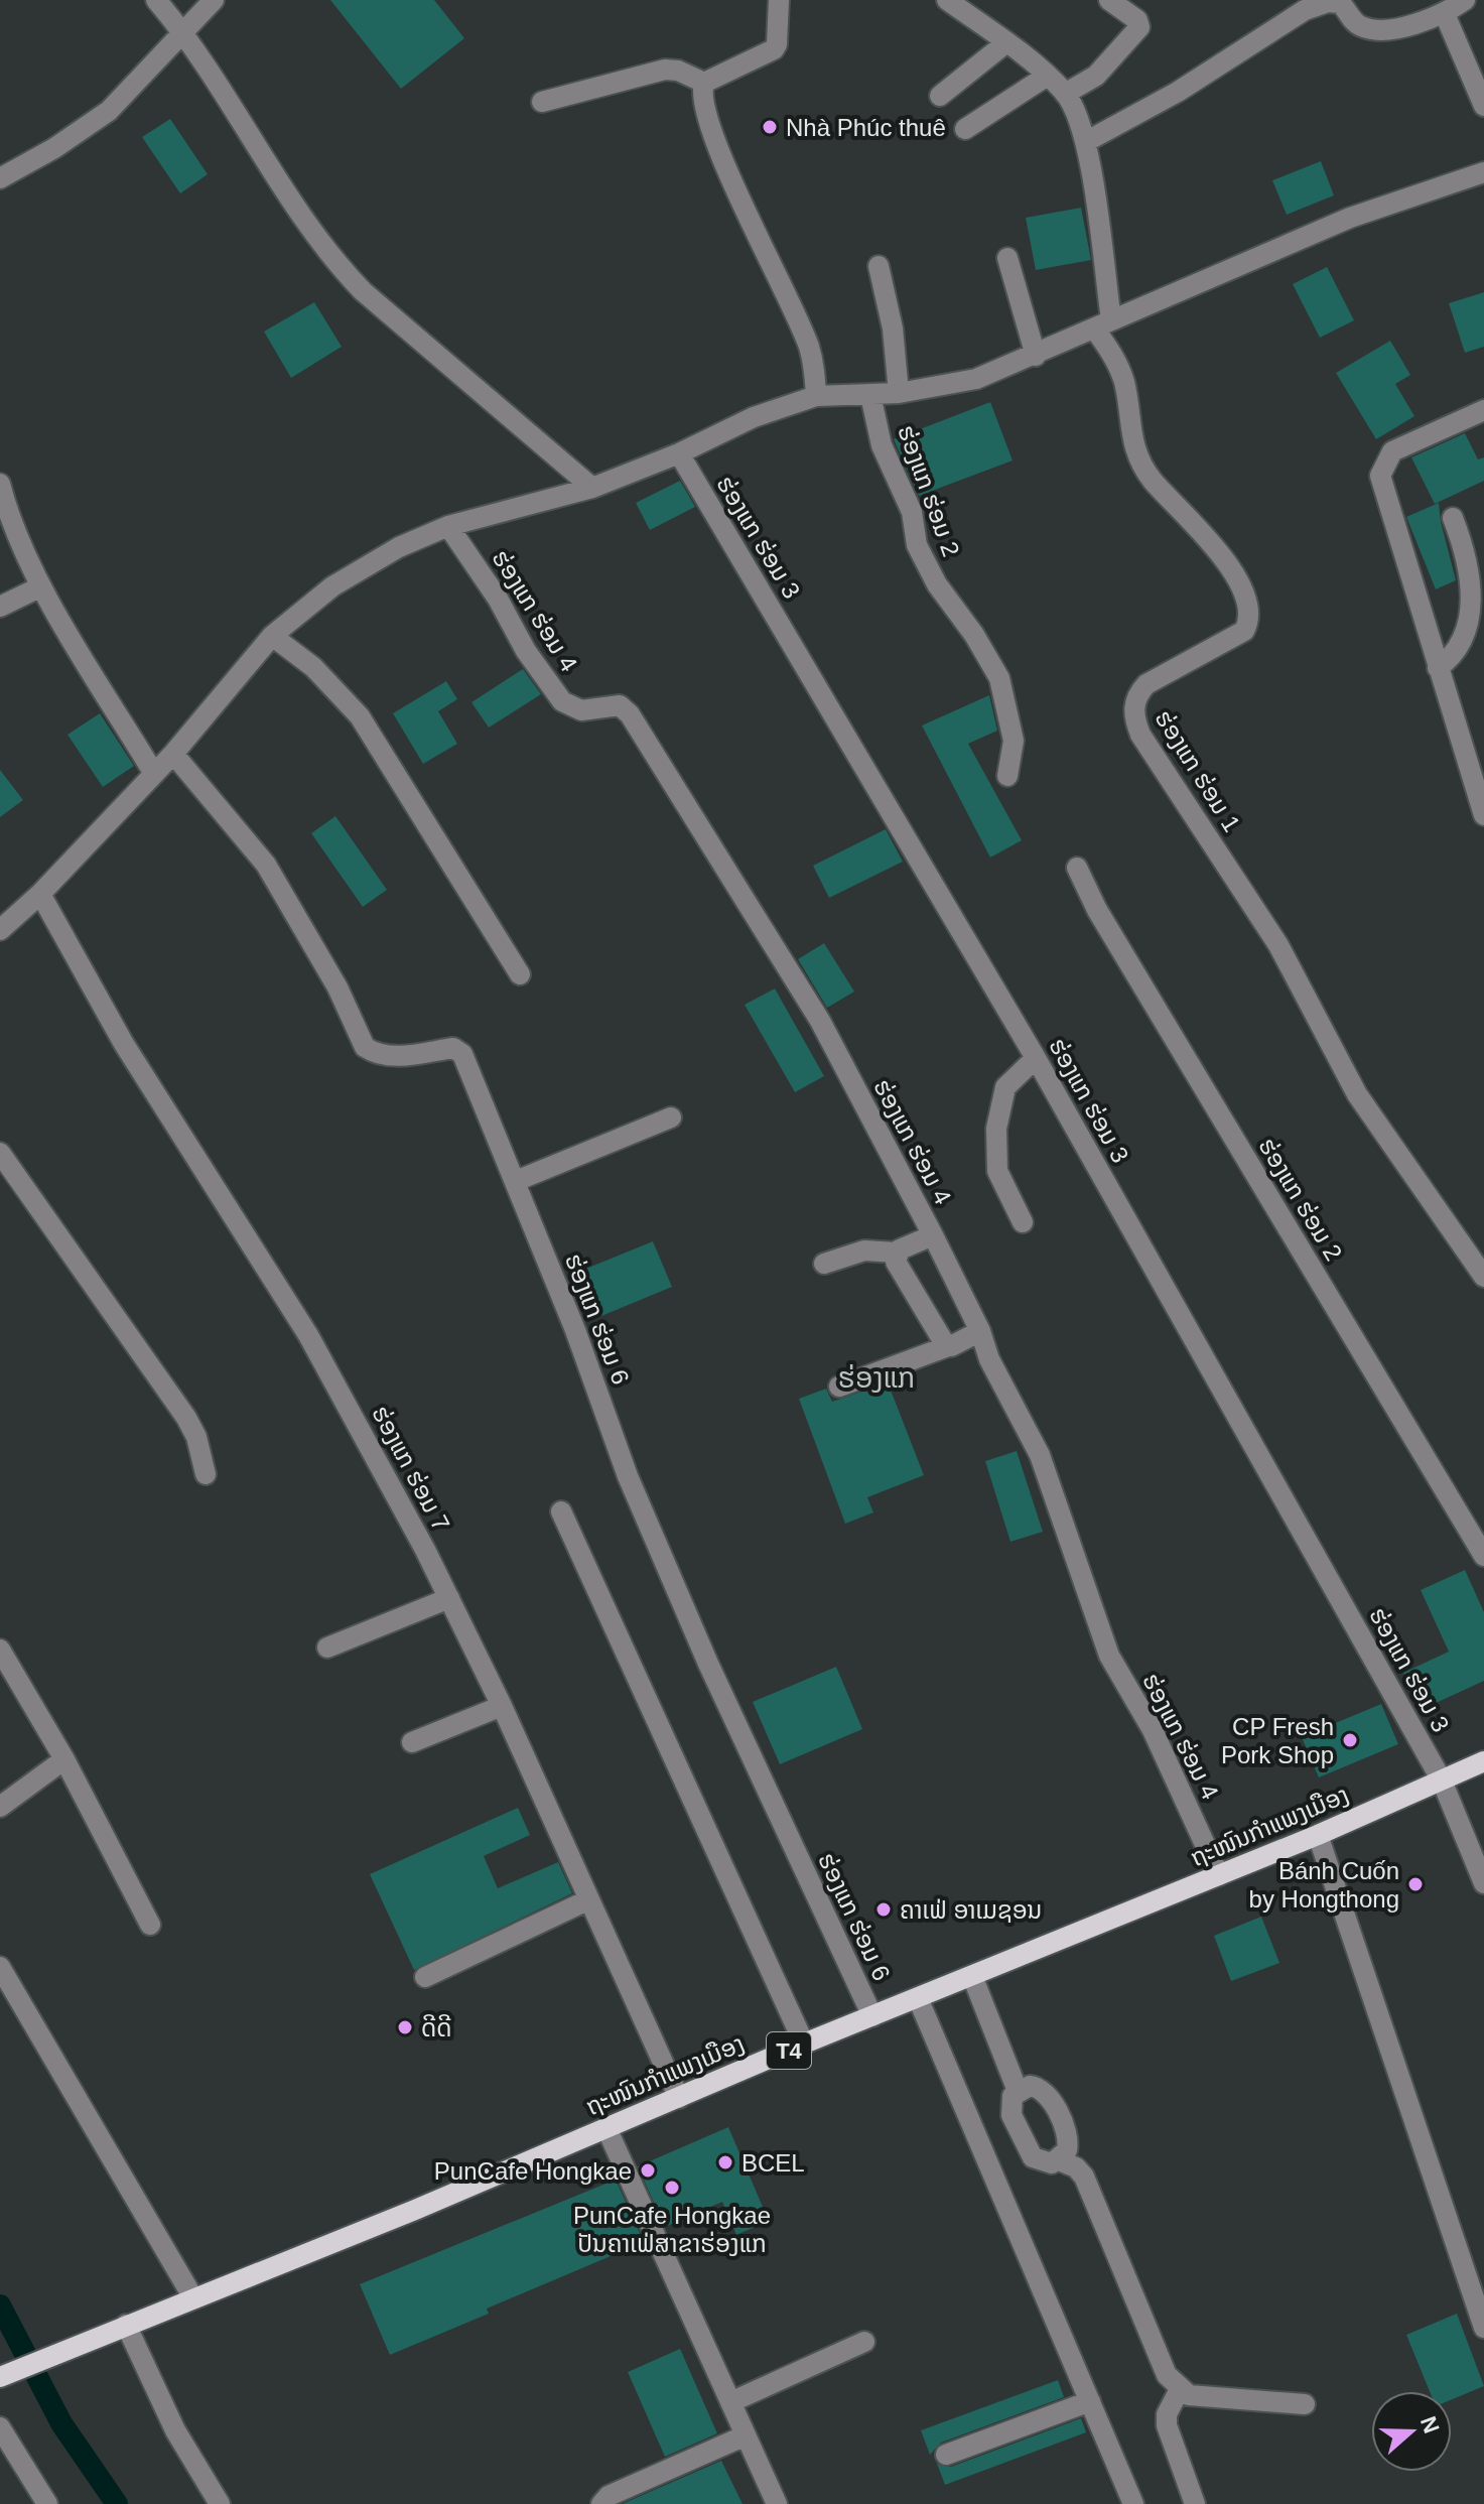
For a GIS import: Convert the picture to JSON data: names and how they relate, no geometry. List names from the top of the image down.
{
  "streets": {
    "main road": ["ຖະໜົນກຳແພງເມືອງ", "T4"],
    "street": [
      "ຮ່ອງແກ ຮ່ອມ 2",
      "ຮ່ອງແກ ຮ່ອມ 3",
      "ຮ່ອງແກ ຮ່ອມ 4",
      "ຮ່ອງແກ ຮ່ອມ 1",
      "ຮ່ອງແກ ຮ່ອມ 6",
      "ຮ່ອງແກ ຮ່ອມ 7"
    ]
  },
  "crossings": [
    ["ຮ່ອງແກ ຮ່ອມ 3", "ຖະໜົນກຳແພງເມືອງ"],
    ["ຮ່ອງແກ ຮ່ອມ 4", "ຖະໜົນກຳແພງເມືອງ"],
    ["ຮ່ອງແກ ຮ່ອມ 6", "ຖະໜົນກຳແພງເມືອງ"],
    ["ຮ່ອງແກ ຮ່ອມ 7", "ຖະໜົນກຳແພງເມືອງ"]
  ],
  "districts": ["ຮ່ອງແກ"],
  "places": [
    "Nhà Phúc thuê",
    "CP Fresh Pork Shop",
    "Bánh Cuốn by Hongthong",
    "ຄາເຟ່ ອາເມຊອນ",
    "ດີດີ",
    "BCEL",
    "PunCafe Hongkae",
    "PunCafe Hongkae ປັນຄາເຟ່ສາຂາຮ່ອງແກ"
  ],
  "north": "right"
}
